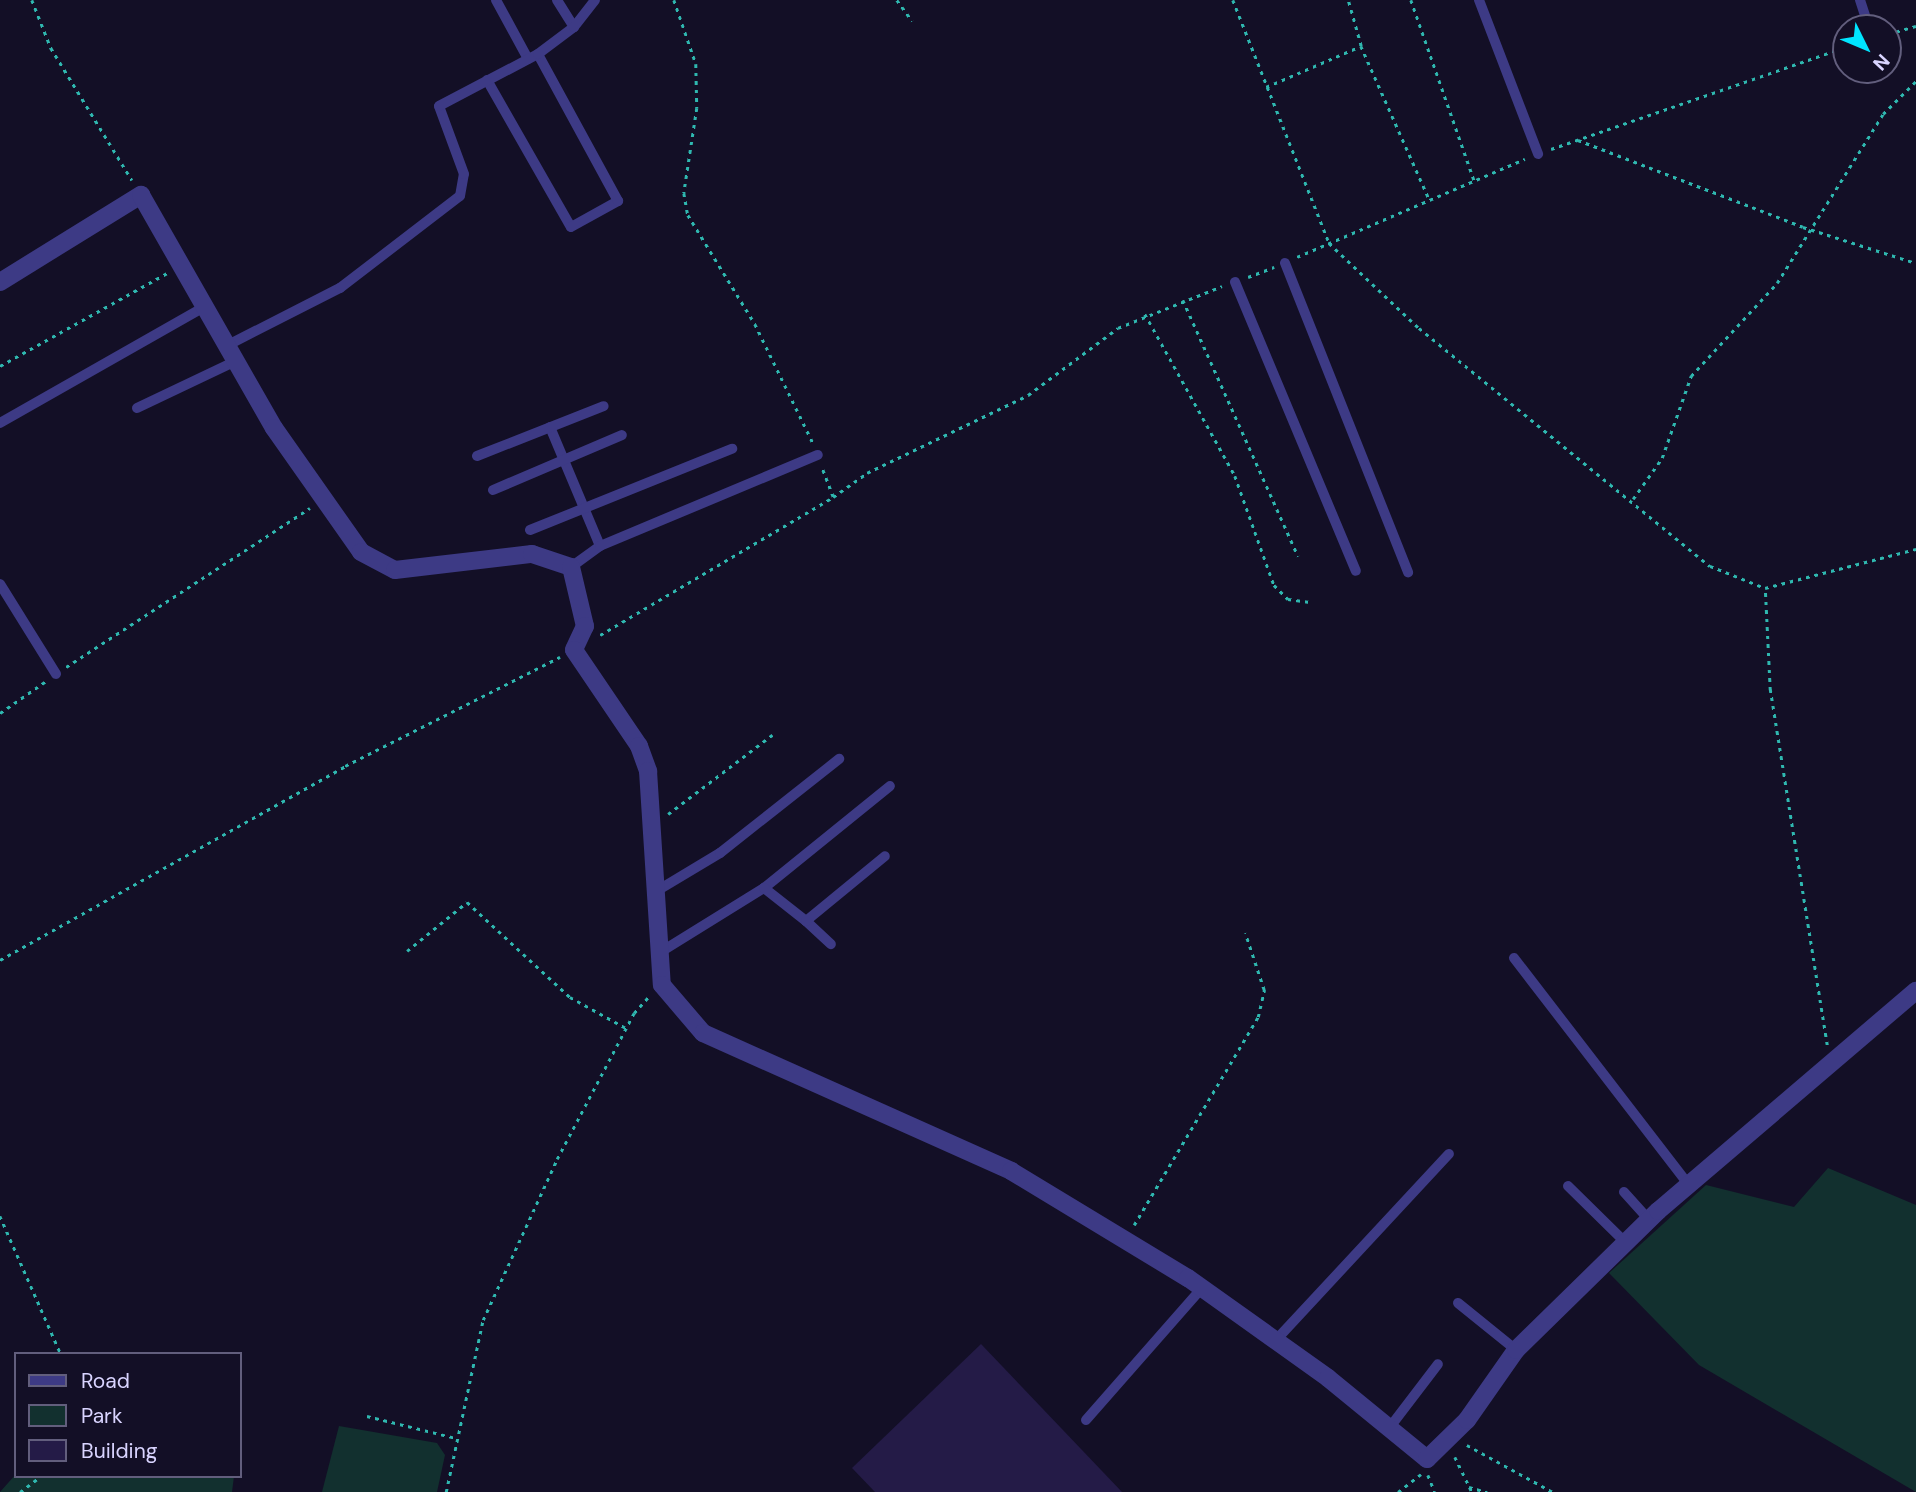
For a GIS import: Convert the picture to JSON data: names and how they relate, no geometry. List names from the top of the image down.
{
  "legend": ["Road", "Park", "Building"],
  "north": "bottom right"
}
